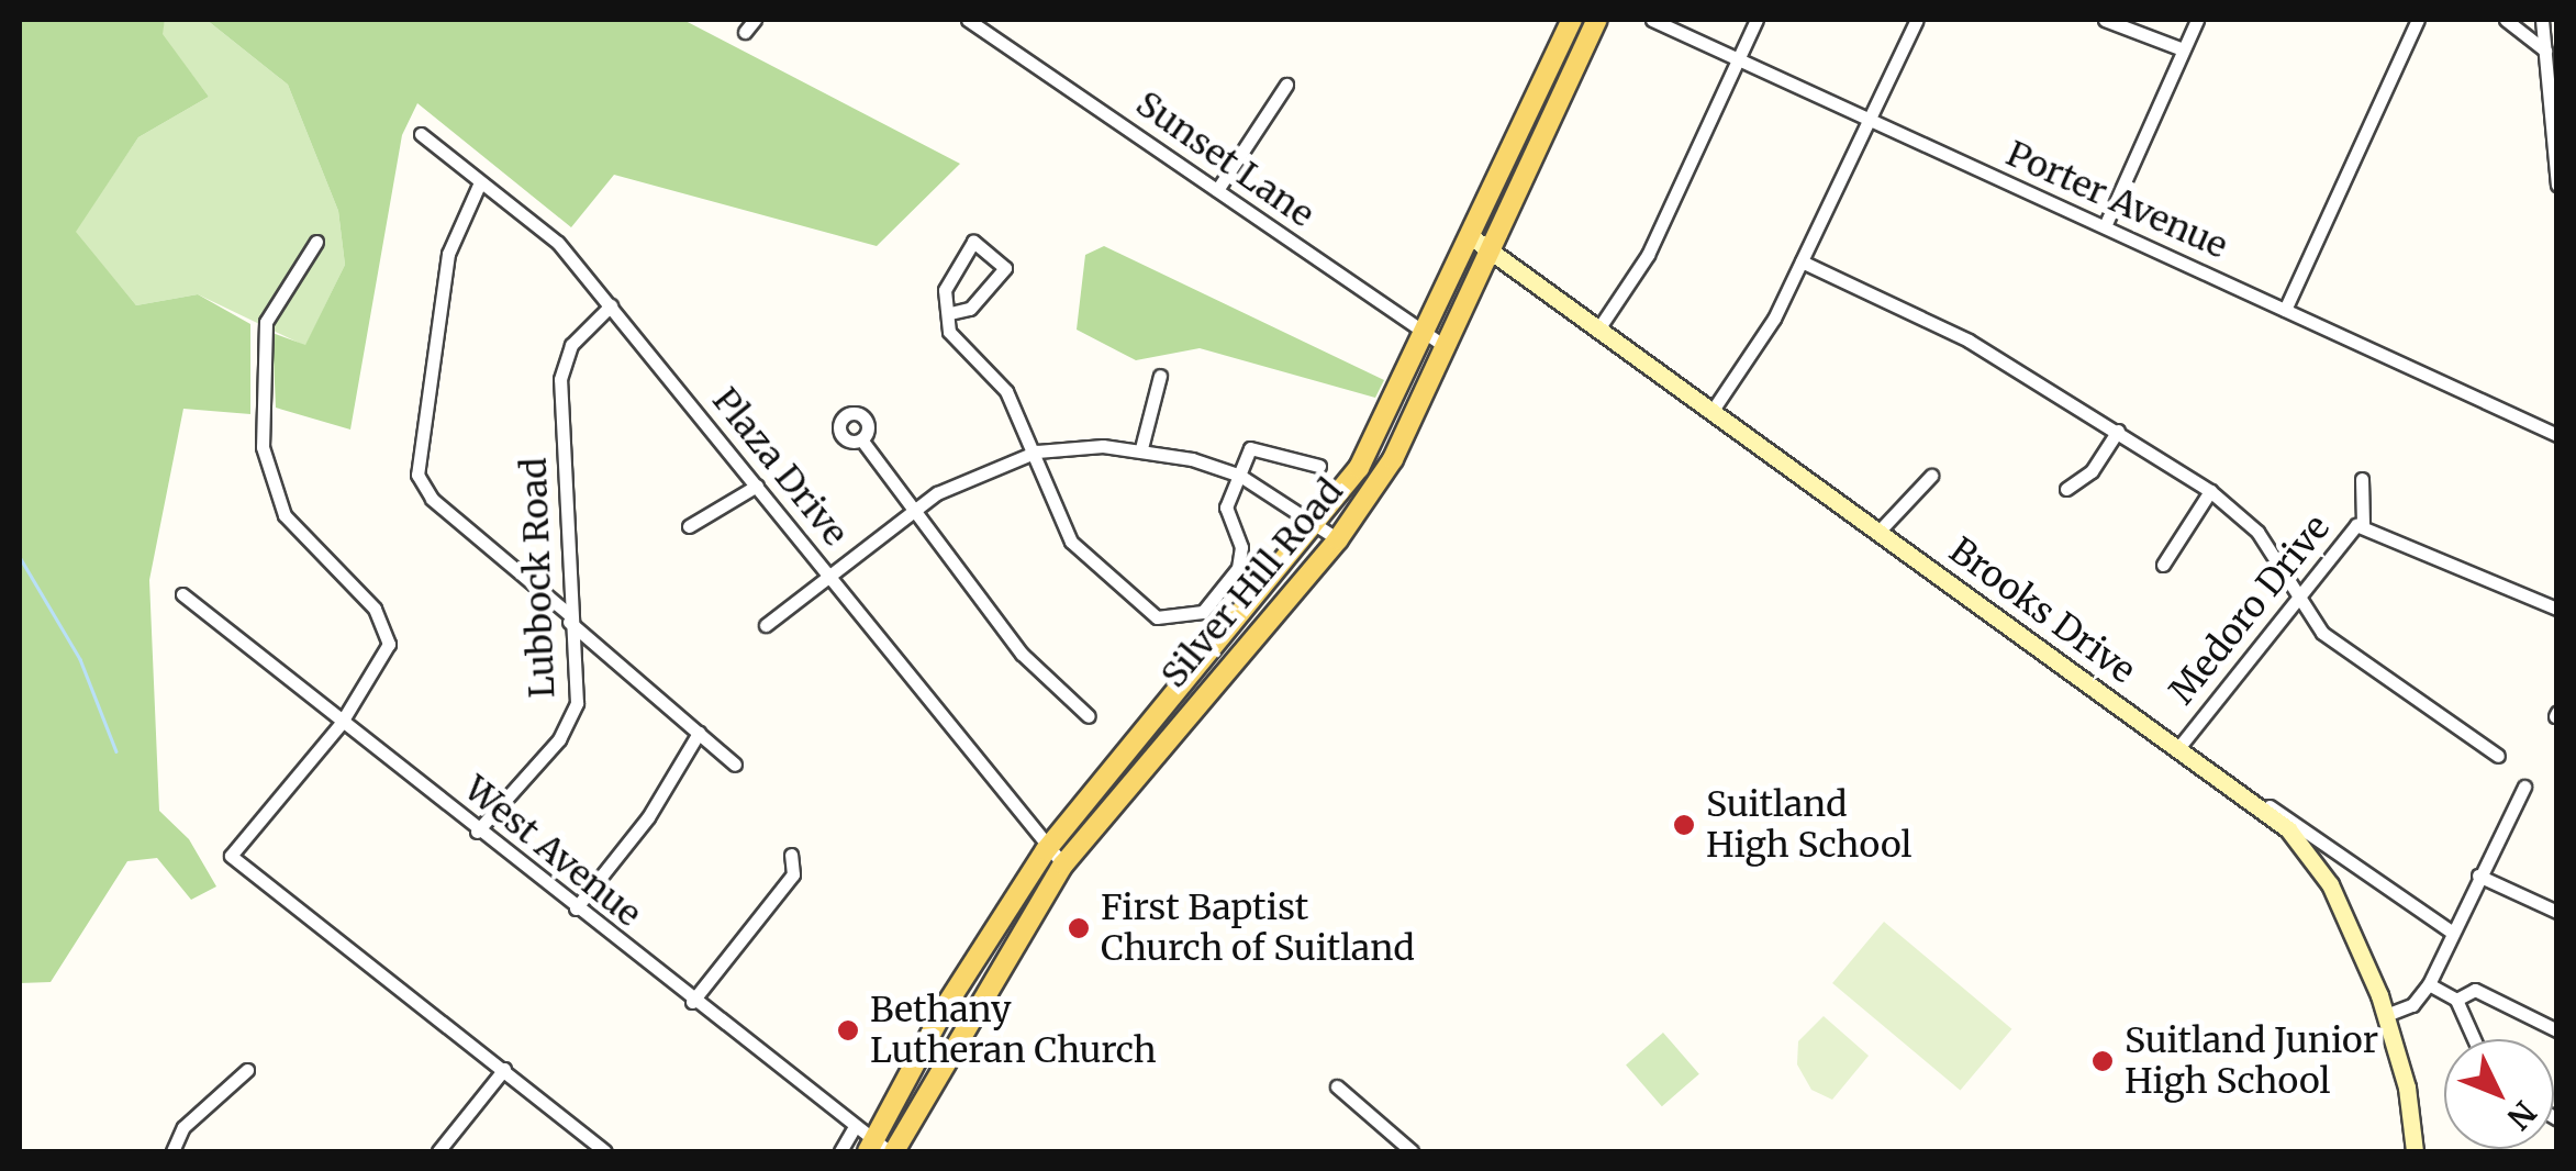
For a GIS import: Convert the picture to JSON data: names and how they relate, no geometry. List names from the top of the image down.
{
  "streets": {
    "main road": ["Silver Hill Road"],
    "street": [
      "Sunset Lane",
      "Porter Avenue",
      "Plaza Drive",
      "Lubbock Road",
      "Medoro Drive",
      "Brooks Drive",
      "West Avenue"
    ]
  },
  "crossings": [
    ["Sunset Lane", "Silver Hill Road"],
    ["Plaza Drive", "Lubbock Road"],
    ["Plaza Drive", "Silver Hill Road"],
    ["Lubbock Road", "West Avenue"],
    ["Silver Hill Road", "Brooks Drive"],
    ["Silver Hill Road", "West Avenue"],
    ["Medoro Drive", "Brooks Drive"]
  ],
  "places": [
    "Suitland High School",
    "First Baptist Church of Suitland",
    "Bethany Lutheran Church",
    "Suitland Junior High School"
  ],
  "north": "bottom right"
}
